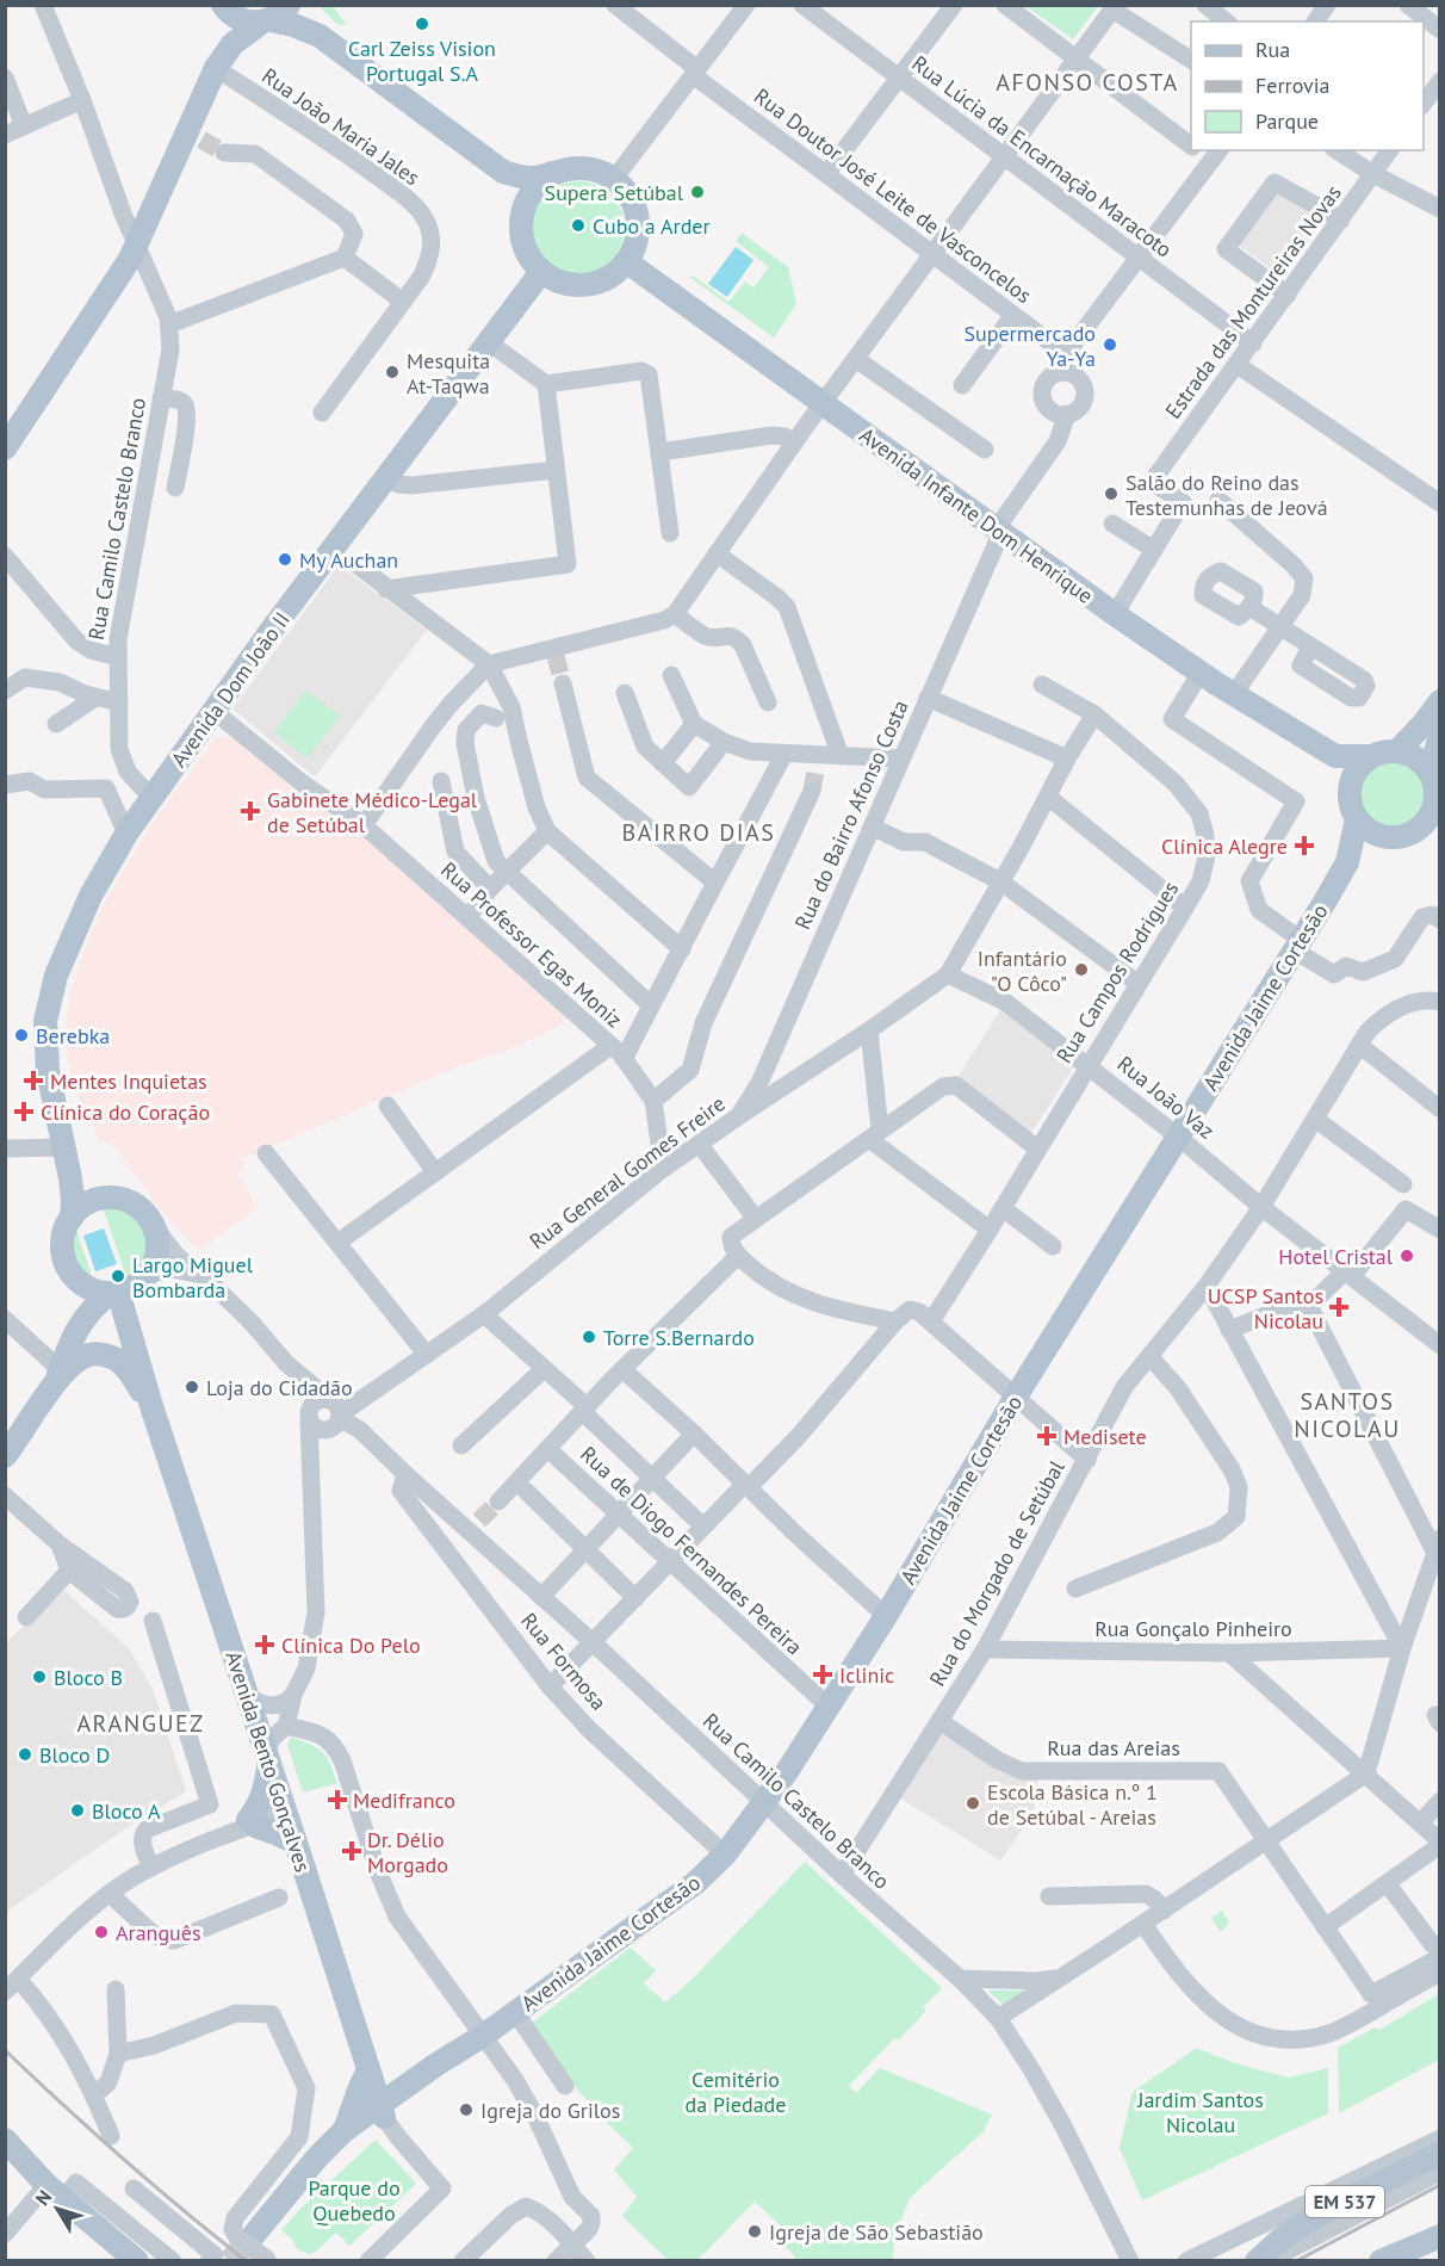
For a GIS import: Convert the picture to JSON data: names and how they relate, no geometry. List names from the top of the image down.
{
  "streets": {
    "main road": [
      "Avenida Infante Dom Henrique",
      "Avenida Dom João II",
      "Avenida Jaime Cortesão",
      "Avenida Bento Gonçalves",
      "EM 537"
    ],
    "street": [
      "Rua João Maria Jales",
      "Rua Lúcia da Encarnação Maracoto",
      "Rua Doutor José Leite de Vasconcelos",
      "Estrada das Montureiras Novas",
      "Rua Camilo Castelo Branco",
      "Rua do Bairro Afonso Costa",
      "Rua Professor Egas Moniz",
      "Rua Campos Rodrigues",
      "Rua João Vaz",
      "Rua General Gomes Freire",
      "Rua de Diogo Fernandes Pereira",
      "Rua do Morgado de Setúbal",
      "Rua Gonçalo Pinheiro",
      "Rua Formosa",
      "Rua das Areias"
    ]
  },
  "crossings": [
    ["Rua Lúcia da Encarnação Maracoto", "Estrada das Montureiras Novas"],
    ["Rua Doutor José Leite de Vasconcelos", "Rua do Bairro Afonso Costa"],
    ["Avenida Infante Dom Henrique", "Avenida Dom João II"],
    ["Avenida Infante Dom Henrique", "Rua do Bairro Afonso Costa"],
    ["Avenida Infante Dom Henrique", "Avenida Jaime Cortesão"],
    ["Rua Camilo Castelo Branco", "Avenida Dom João II"],
    ["Rua Camilo Castelo Branco", "Avenida Jaime Cortesão"],
    ["Rua Camilo Castelo Branco", "Rua General Gomes Freire"],
    ["Rua Camilo Castelo Branco", "Rua do Morgado de Setúbal"],
    ["Rua Camilo Castelo Branco", "Rua Formosa"],
    ["Avenida Dom João II", "Rua Professor Egas Moniz"],
    ["Rua do Bairro Afonso Costa", "Rua General Gomes Freire"],
    ["Rua Professor Egas Moniz", "Rua General Gomes Freire"],
    ["Rua Campos Rodrigues", "Rua João Vaz"],
    ["Avenida Jaime Cortesão", "Rua João Vaz"],
    ["Avenida Jaime Cortesão", "Rua de Diogo Fernandes Pereira"],
    ["Avenida Jaime Cortesão", "Rua Formosa"],
    ["Avenida Jaime Cortesão", "Avenida Bento Gonçalves"],
    ["Rua João Vaz", "Rua do Morgado de Setúbal"],
    ["Rua do Morgado de Setúbal", "Rua Gonçalo Pinheiro"],
    ["Rua do Morgado de Setúbal", "Rua das Areias"]
  ],
  "districts": [
    "AFONSO COSTA",
    "BAIRRO DIAS",
    "SANTOS NICOLAU",
    "ARANGUEZ"
  ],
  "parks": ["Cemitério da Piedade", "Jardim Santos Nicolau", "Parque do Quebedo"],
  "places": {
    "other": [
      "Carl Zeiss Vision Portugal S.A",
      "Supera Setúbal",
      "Cubo a Arder",
      "Supermercado Ya-Ya",
      "Mesquita At-Taqwa",
      "Salão do Reino das Testemunhas de Jeová",
      "My Auchan",
      "Infantário \"O Côco\"",
      "Berebka",
      "Hotel Cristal",
      "Largo Miguel Bombarda",
      "Torre S.Bernardo",
      "Loja do Cidadão",
      "Bloco B",
      "Bloco D",
      "Escola Básica n.º 1 de Setúbal - Areias",
      "Bloco A",
      "Aranguês",
      "Igreja do Grilos",
      "Igreja de São Sebastião"
    ],
    "health": [
      "Gabinete Médico-Legal de Setúbal",
      "Clínica Alegre",
      "Mentes Inquietas",
      "Clínica do Coração",
      "UCSP Santos Nicolau",
      "Medisete",
      "Clínica Do Pelo",
      "Iclinic",
      "Medifranco",
      "Dr. Délio Morgado"
    ]
  },
  "legend": ["Rua", "Ferrovia", "Parque"],
  "north": "top left"
}
